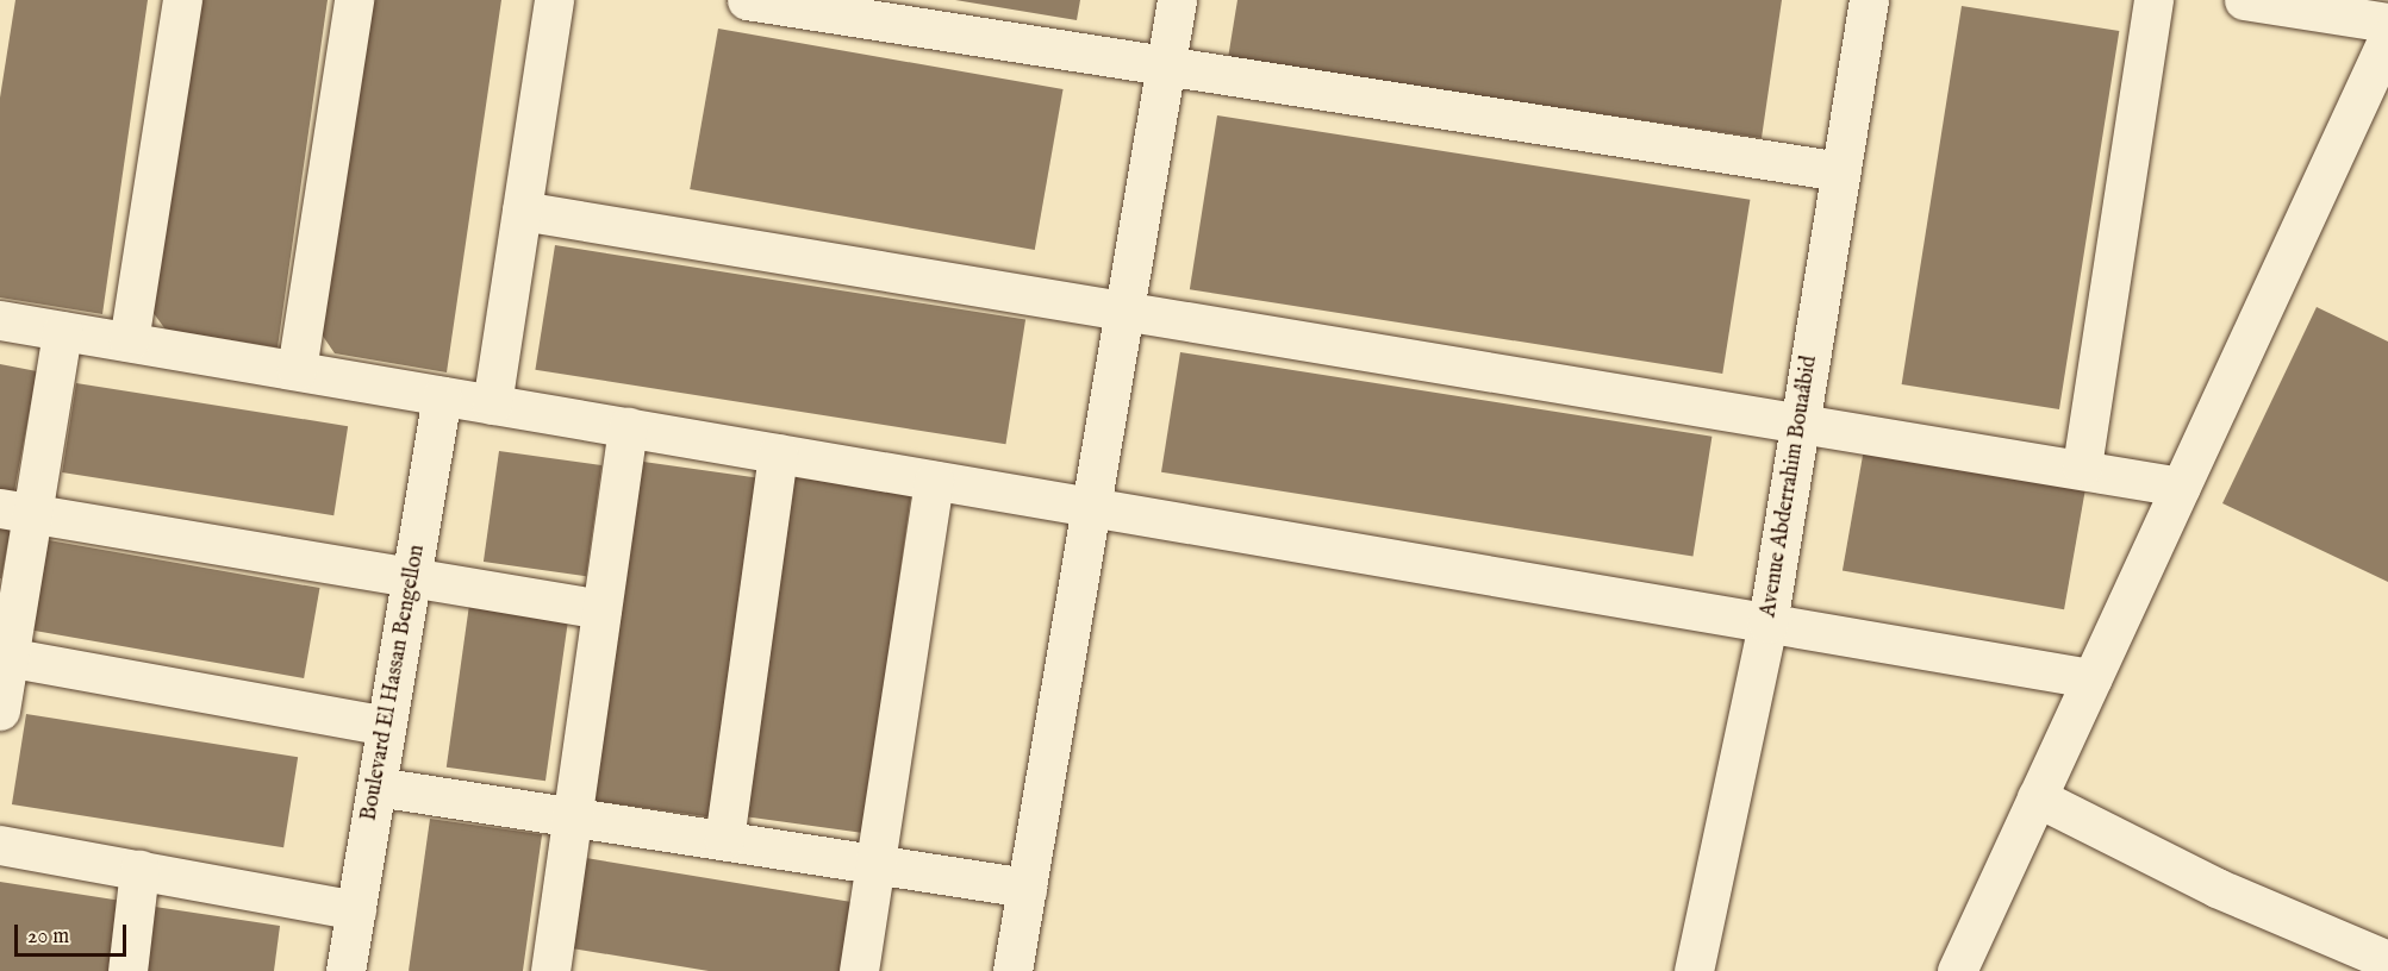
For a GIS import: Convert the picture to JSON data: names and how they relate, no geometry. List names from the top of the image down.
{
  "streets": {
    "street": ["Avenue Abderrahim Bouaâbid", "Boulevard El Hassan Bengellon"]
  },
  "scale_bar": "20 m"
}
